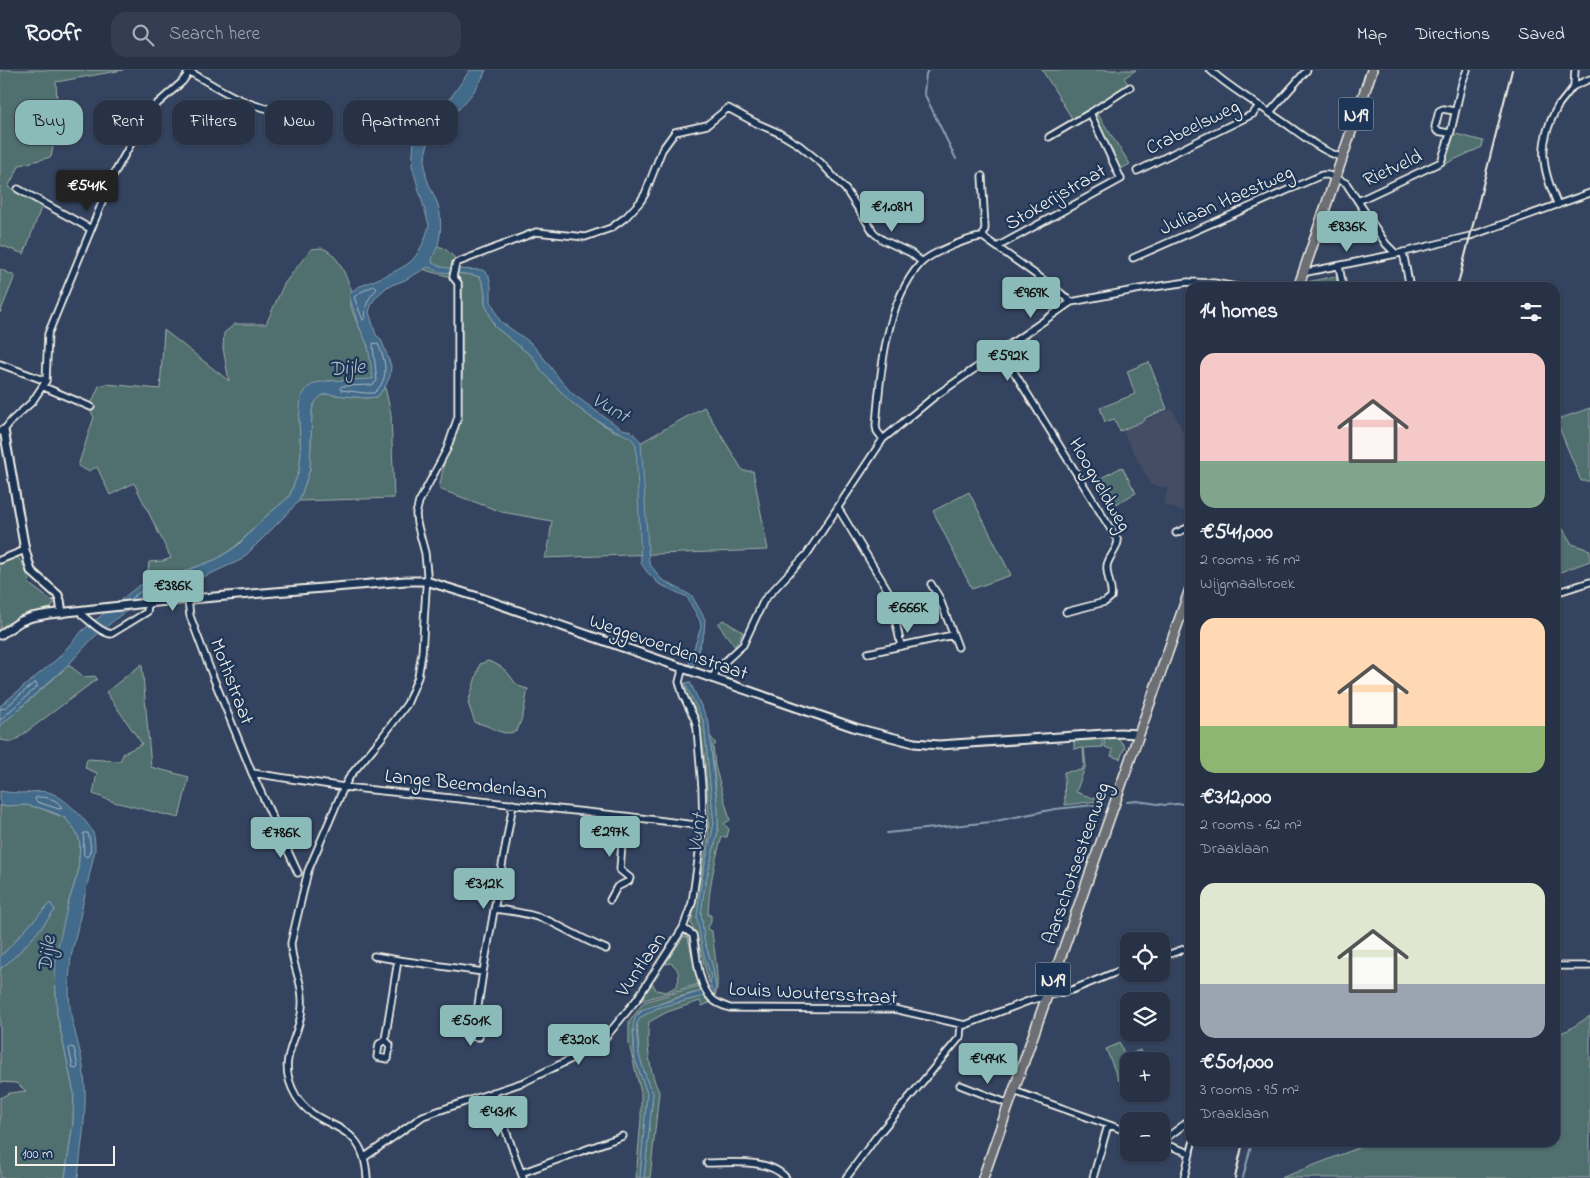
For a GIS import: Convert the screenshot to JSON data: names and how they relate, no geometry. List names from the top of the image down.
{
  "streets": {
    "main road": ["N19", "Aarschotsesteenweg"],
    "street": [
      "Crabeelsweg",
      "Rietveld",
      "Stokerijstraat",
      "Juliaan Haestweg",
      "Hoogveldweg",
      "Weggevoerdenstraat",
      "Mothstraat",
      "Lange Beemdenlaan",
      "Vuntlaan",
      "Louis Woutersstraat"
    ]
  },
  "crossings": [
    ["N19", "Juliaan Haestweg"],
    ["Weggevoerdenstraat", "Mothstraat"],
    ["Weggevoerdenstraat", "Aarschotsesteenweg"],
    ["Weggevoerdenstraat", "Vuntlaan"],
    ["Lange Beemdenlaan", "Vuntlaan"],
    ["Aarschotsesteenweg", "Louis Woutersstraat"],
    ["Vuntlaan", "Louis Woutersstraat"]
  ],
  "water": ["Dijle", "Vunt"],
  "scale_bar": "100 m",
  "page": {
    "header": "Roofr",
    "search": "Search here",
    "nav": ["Map", "Directions", "Saved"],
    "chip": [
      "Buy",
      "Rent",
      "Filters",
      "New",
      "Apartment"
    ],
    "price": [
      "€541K",
      "€1.08M",
      "€836K",
      "€969K",
      "€592K",
      "€386K",
      "€666K",
      "€297K",
      "€786K",
      "€312K",
      "€501K",
      "€320K",
      "€494K",
      "€431K"
    ],
    "heading": "14 homes",
    "list": [
      {
        "name": "€541,000",
        "note": "2 rooms · 76 m² · Wijgmaalbroek"
      },
      {
        "name": "€312,000",
        "note": "2 rooms · 62 m² · Draaklaan"
      },
      {
        "name": "€501,000",
        "note": "3 rooms · 95 m² · Draaklaan"
      }
    ],
    "map_buttons": ["+", "−"],
    "scale": "100 m"
  }
}
